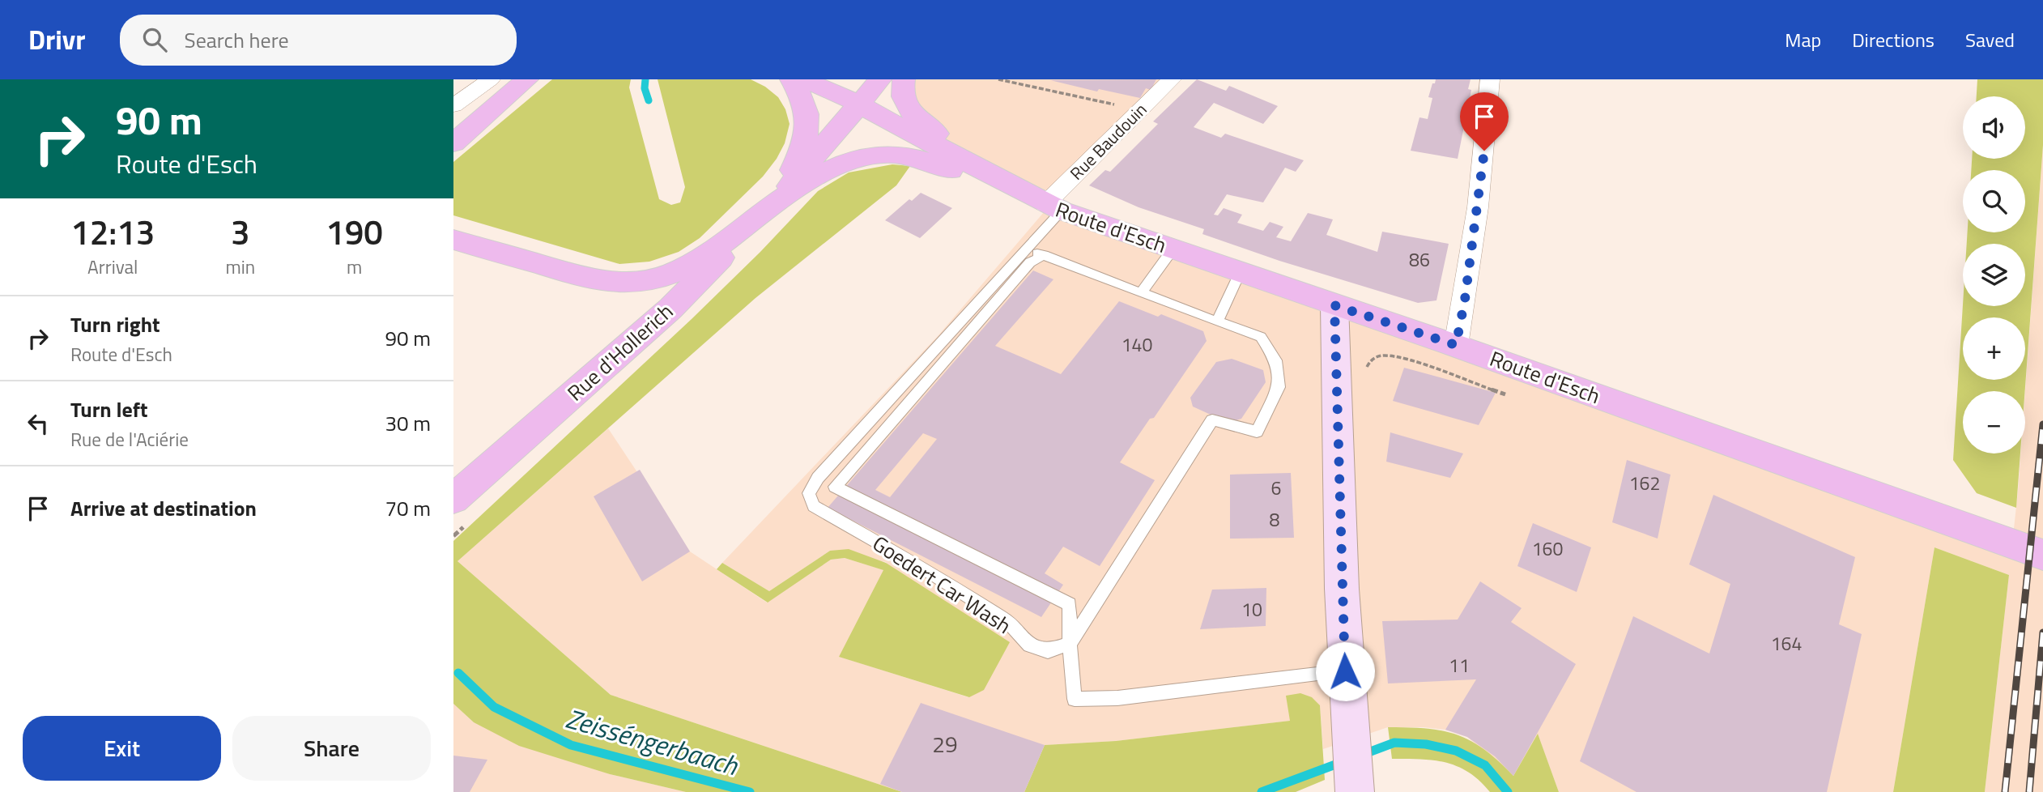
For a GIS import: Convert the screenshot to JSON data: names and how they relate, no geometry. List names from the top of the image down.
{
  "streets": {
    "main road": ["Route d'Esch", "Rue d'Hollerich"],
    "street": ["Rue Baudouin"],
    "lane": ["Goedert Car Wash"]
  },
  "crossings": [
    ["Rue Baudouin", "Route d'Esch"]
  ],
  "water": ["Zeisséngerbaach"],
  "house_numbers": [
    "86",
    "140",
    "162",
    "6",
    "8",
    "160",
    "10",
    "164",
    "11",
    "29"
  ],
  "page": {
    "header": "Drivr",
    "search": "Search here",
    "nav": ["Map", "Directions", "Saved"],
    "turn": ["90 m", "Route d'Esch"],
    "map_buttons": ["+", "−"],
    "eta": [
      "12:13",
      "Arrival",
      "3",
      "min",
      "190",
      "m"
    ],
    "list": [
      {
        "name": "Turn right",
        "note": "Route d'Esch",
        "value": "90 m"
      },
      {
        "name": "Turn left",
        "note": "Rue de l'Aciérie",
        "value": "30 m"
      },
      {
        "name": "Arrive at destination",
        "value": "70 m"
      }
    ],
    "buttons": ["Exit", "Share"]
  }
}
